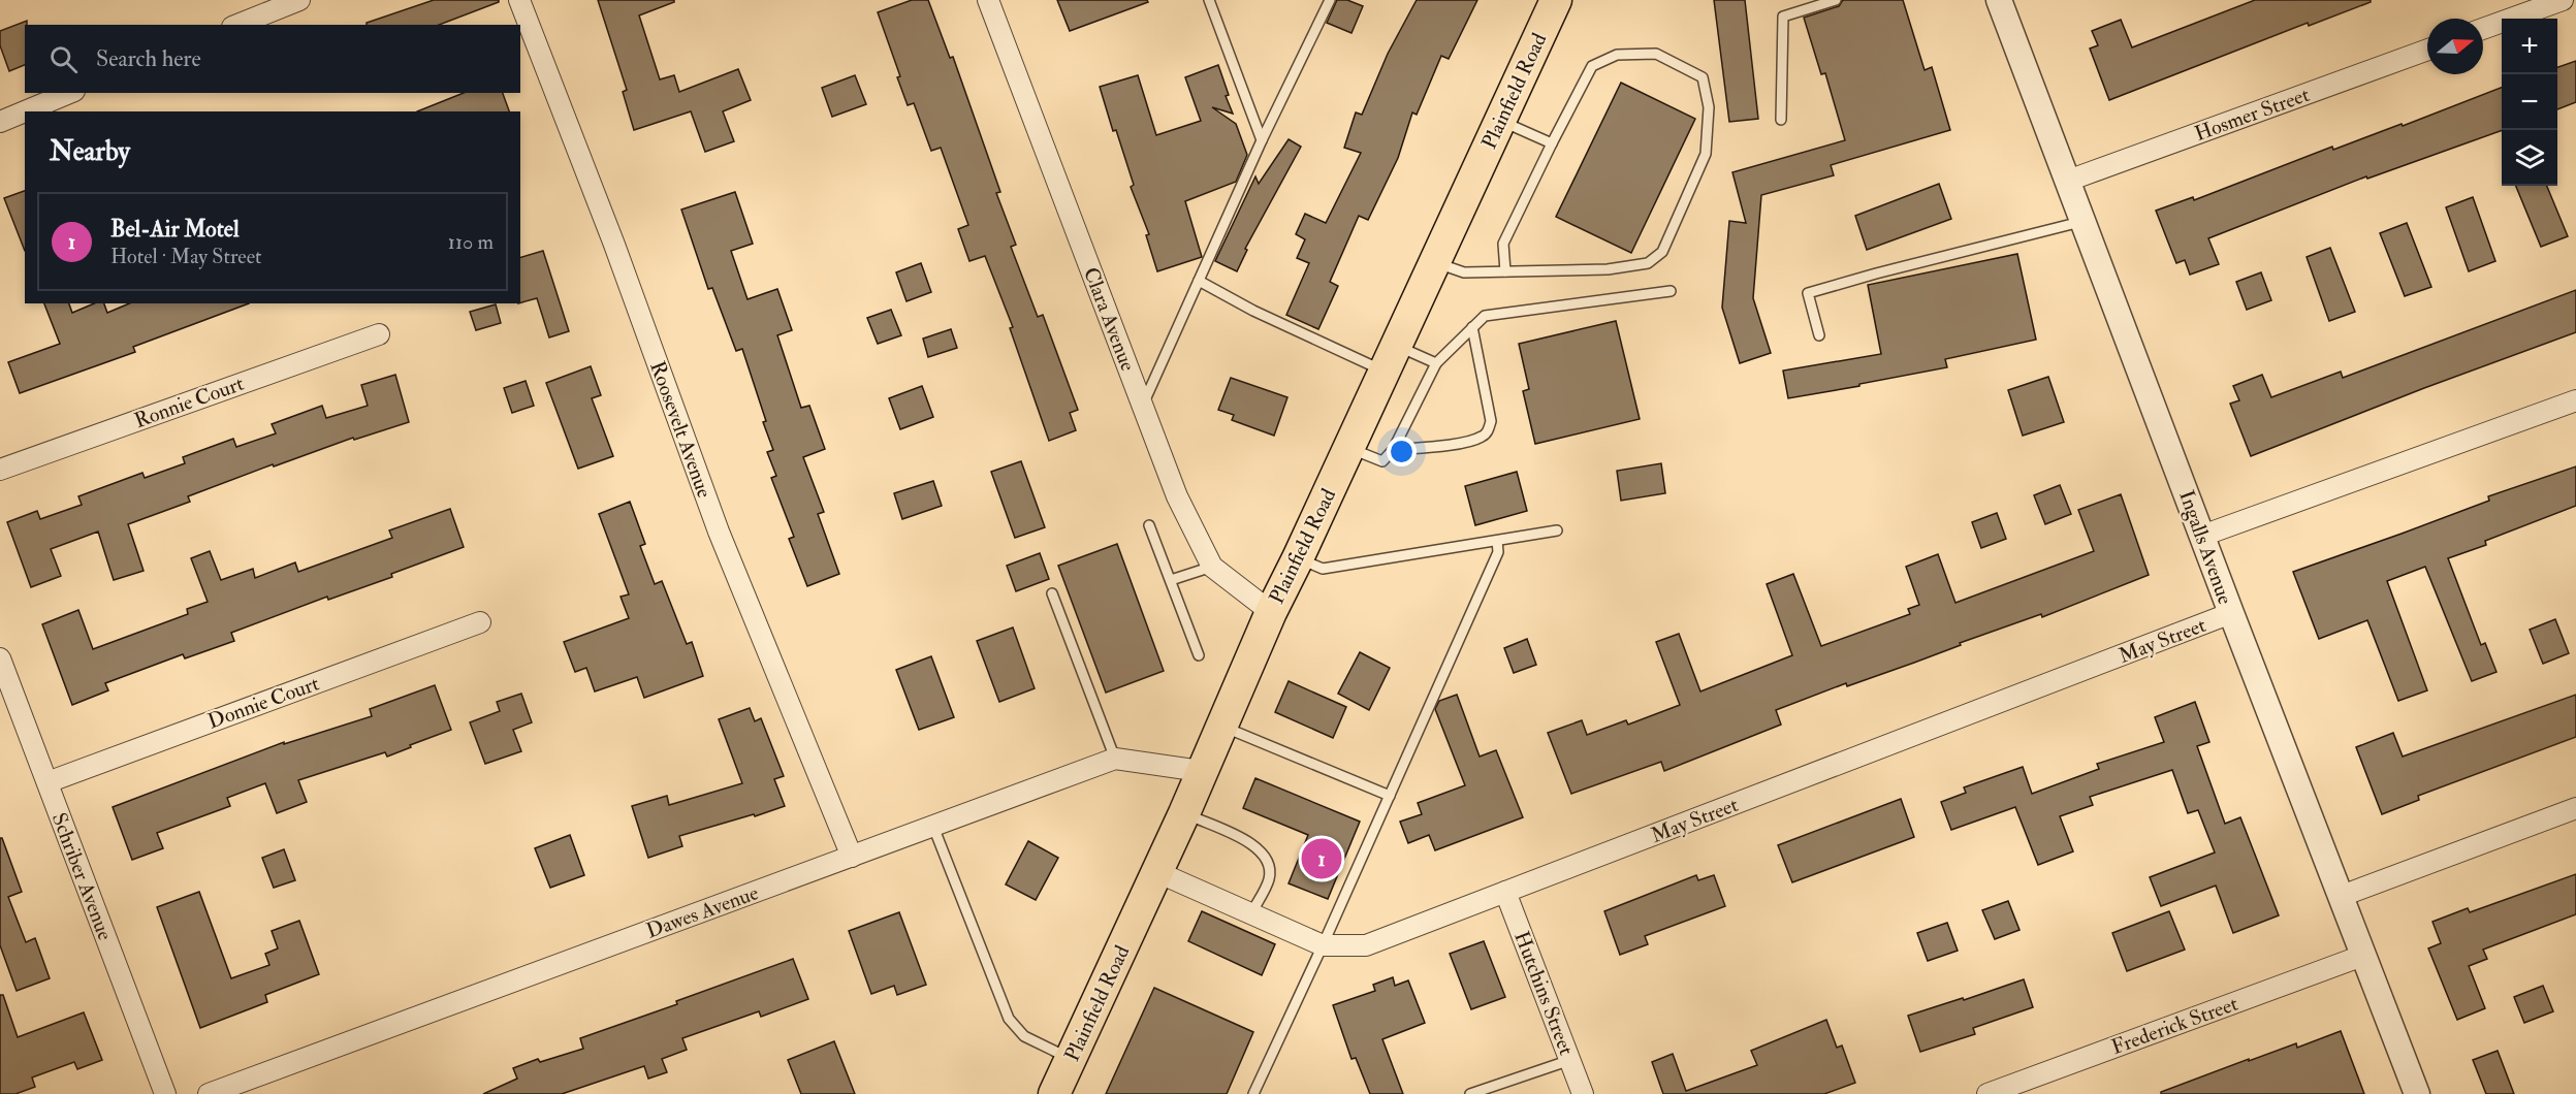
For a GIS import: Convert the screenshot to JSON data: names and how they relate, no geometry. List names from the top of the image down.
{
  "streets": {
    "main road": ["Plainfield Road"],
    "street": [
      "Hosmer Street",
      "Clara Avenue",
      "Ronnie Court",
      "Roosevelt Avenue",
      "Ingalls Avenue",
      "May Street",
      "Donnie Court",
      "Schriber Avenue",
      "Dawes Avenue",
      "Hutchins Street",
      "Frederick Street"
    ]
  },
  "crossings": [
    ["Plainfield Road", "Clara Avenue"],
    ["Plainfield Road", "May Street"],
    ["Plainfield Road", "Dawes Avenue"],
    ["Hosmer Street", "Ingalls Avenue"],
    ["Roosevelt Avenue", "Dawes Avenue"],
    ["Ingalls Avenue", "May Street"],
    ["Ingalls Avenue", "Frederick Street"],
    ["May Street", "Hutchins Street"],
    ["Donnie Court", "Schriber Avenue"]
  ],
  "north": "right",
  "page": {
    "map_buttons": ["+", "−"],
    "search": "Search here",
    "heading": "Nearby",
    "list": [
      {
        "mark": "1",
        "name": "Bel-Air Motel",
        "note": "Hotel · May Street",
        "value": "110 m"
      }
    ],
    "pins": "1"
  }
}
